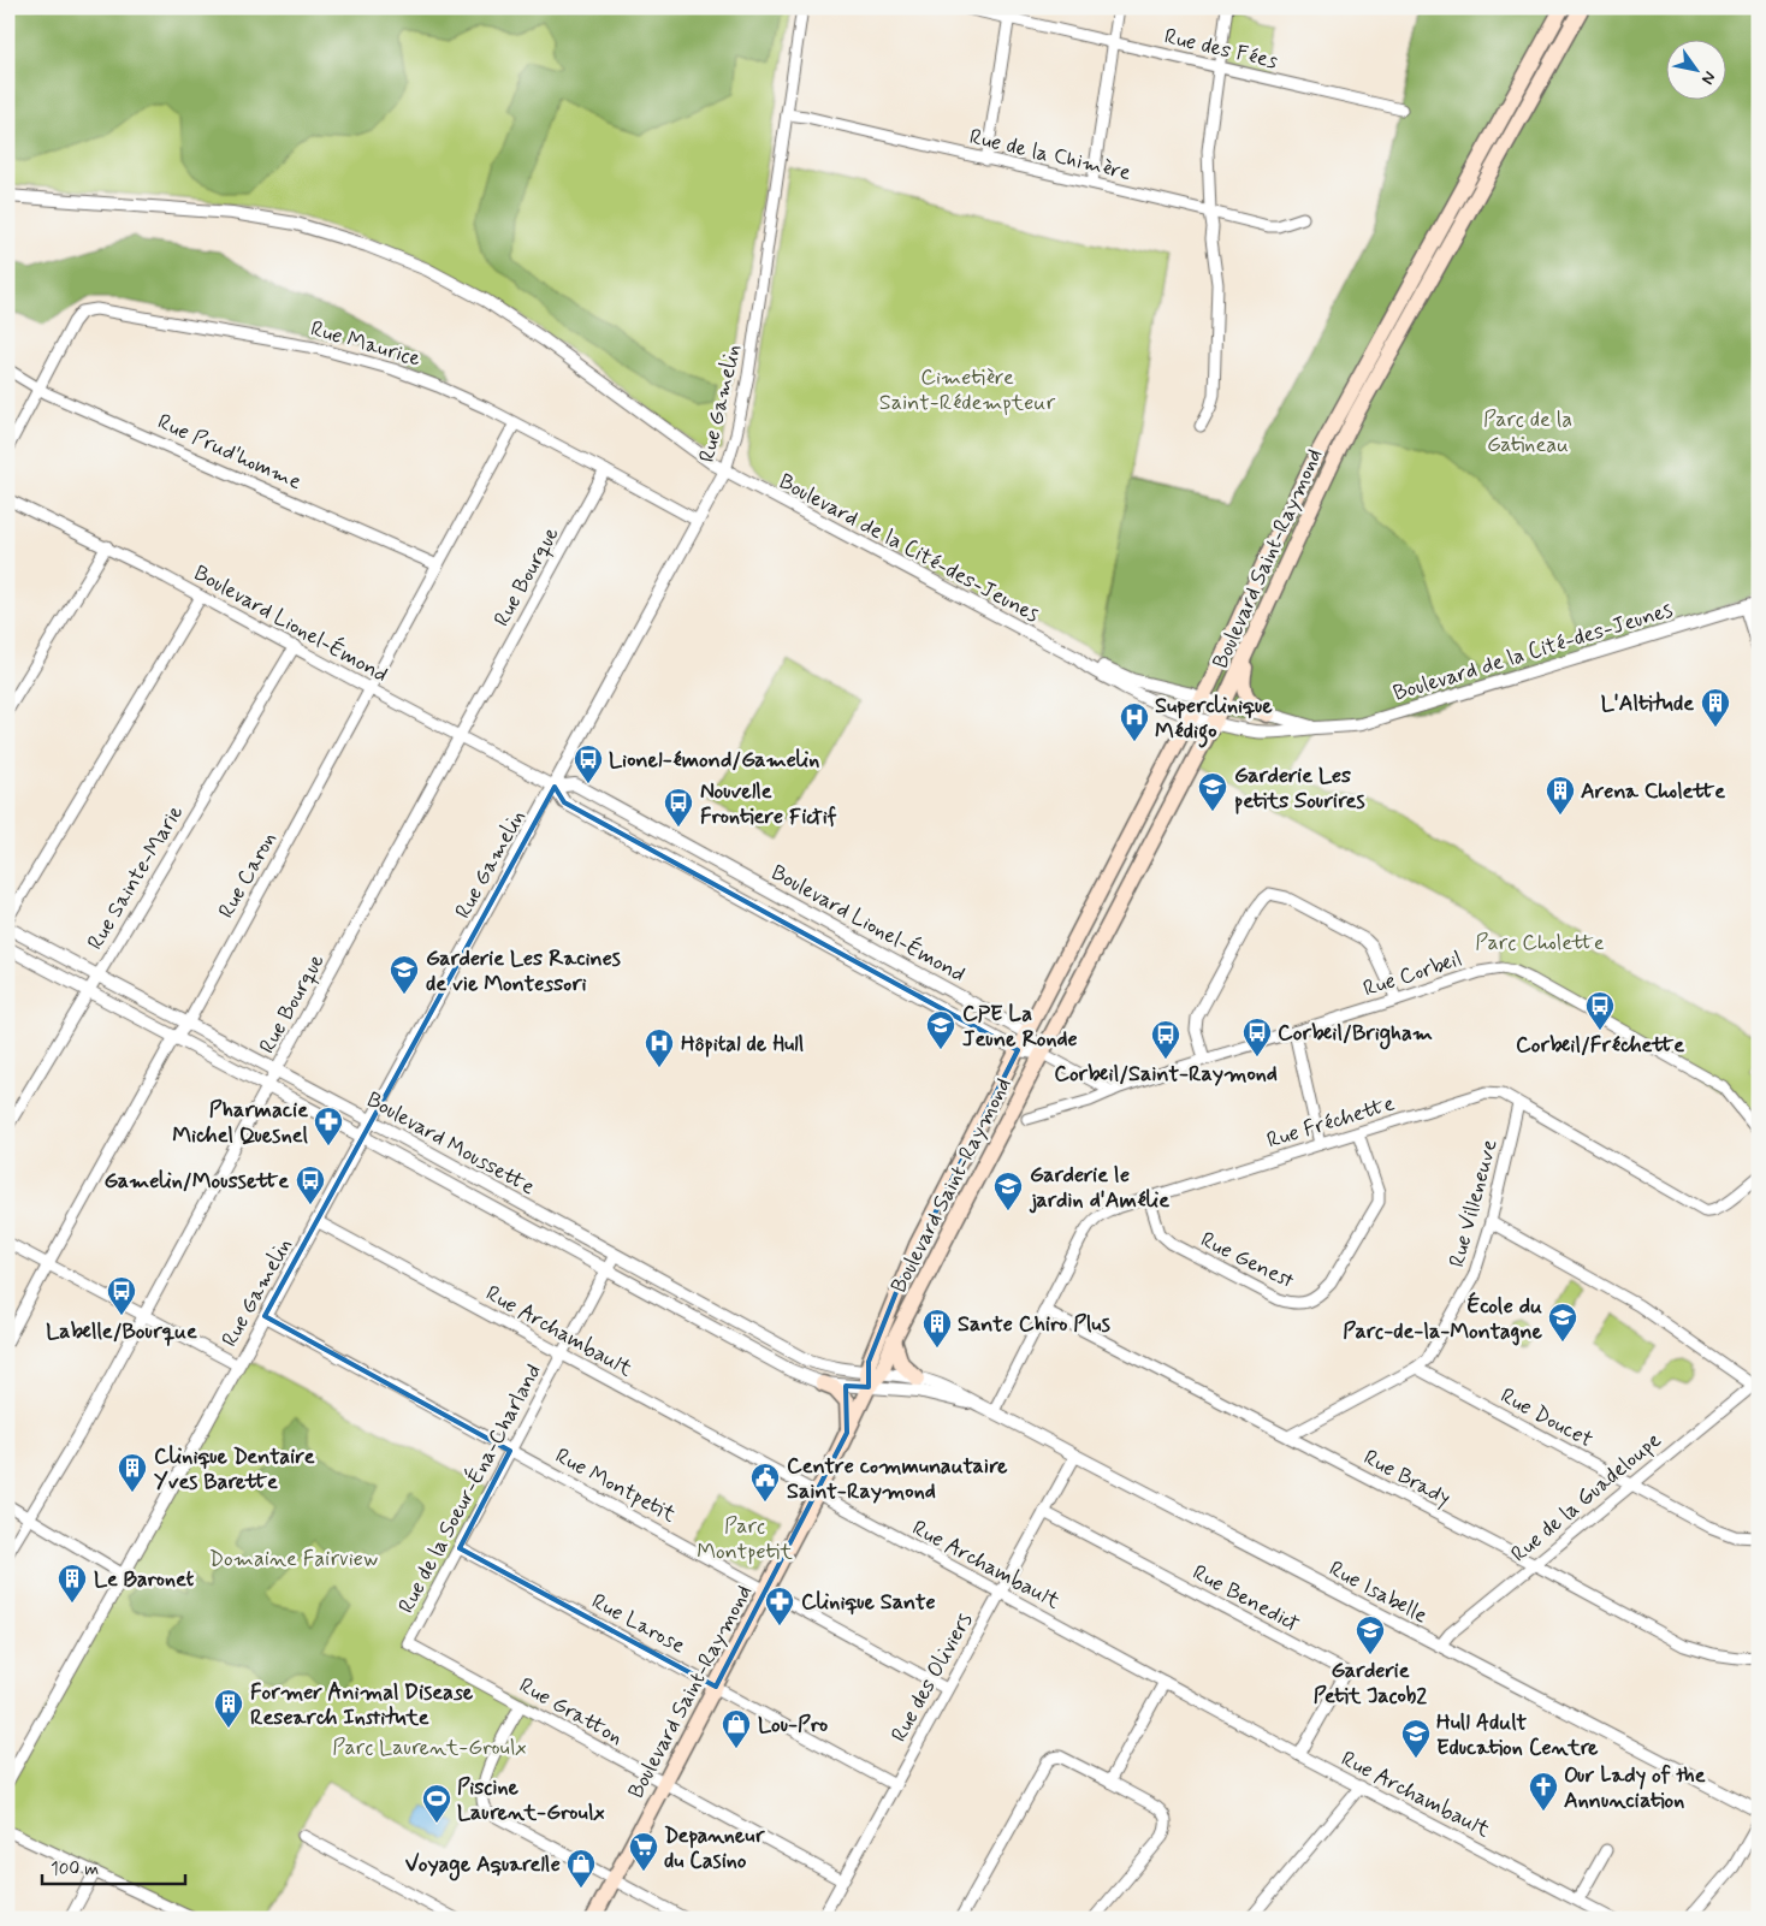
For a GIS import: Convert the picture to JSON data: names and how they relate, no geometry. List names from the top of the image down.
{
  "streets": {
    "main road": ["Boulevard Saint-Raymond"],
    "street": [
      "Rue des Fées",
      "Rue de la Chimère",
      "Rue Maurice",
      "Rue Gamelin",
      "Rue Prud'homme",
      "Boulevard de la Cité-des-Jeunes",
      "Rue Bourque",
      "Boulevard Lionel-Émond",
      "Rue Caron",
      "Rue Sainte-Marie",
      "Rue Corbeil",
      "Rue Fréchette",
      "Boulevard Moussette",
      "Rue Villeneuve",
      "Rue Genest",
      "Rue Archambault",
      "Rue Doucet",
      "Rue Brady",
      "Rue Montpetit",
      "Rue de la Soeur-Éna-Charland",
      "Rue de la Guadeloupe",
      "Rue Isabelle",
      "Rue Benedict",
      "Rue Larose",
      "Rue des Oliviers",
      "Rue Gratton"
    ]
  },
  "crossings": [
    ["Rue de la Chimère", "Rue Gamelin"],
    ["Rue Maurice", "Rue Gamelin"],
    ["Rue Maurice", "Rue Prud'homme"],
    ["Rue Maurice", "Rue Bourque"],
    ["Rue Maurice", "Rue Caron"],
    ["Rue Gamelin", "Boulevard de la Cité-des-Jeunes"],
    ["Rue Gamelin", "Boulevard Lionel-Émond"],
    ["Rue Gamelin", "Boulevard Moussette"],
    ["Rue Gamelin", "Rue Archambault"],
    ["Rue Gamelin", "Rue Montpetit"],
    ["Rue Prud'homme", "Rue Caron"],
    ["Boulevard de la Cité-des-Jeunes", "Boulevard Saint-Raymond"],
    ["Boulevard Saint-Raymond", "Boulevard Lionel-Émond"],
    ["Boulevard Saint-Raymond", "Boulevard Moussette"],
    ["Boulevard Saint-Raymond", "Rue Archambault"],
    ["Boulevard Saint-Raymond", "Rue Montpetit"],
    ["Boulevard Saint-Raymond", "Rue Isabelle"],
    ["Boulevard Saint-Raymond", "Rue Larose"],
    ["Boulevard Saint-Raymond", "Rue Gratton"],
    ["Rue Bourque", "Boulevard Lionel-Émond"],
    ["Rue Bourque", "Boulevard Moussette"],
    ["Boulevard Lionel-Émond", "Rue Caron"],
    ["Boulevard Lionel-Émond", "Rue Sainte-Marie"],
    ["Rue Caron", "Boulevard Moussette"],
    ["Rue Sainte-Marie", "Boulevard Moussette"],
    ["Rue Fréchette", "Rue Villeneuve"],
    ["Rue Fréchette", "Rue Genest"],
    ["Rue Fréchette", "Rue Brady"],
    ["Rue Fréchette", "Rue Isabelle"],
    ["Boulevard Moussette", "Rue de la Soeur-Éna-Charland"],
    ["Boulevard Moussette", "Rue Isabelle"],
    ["Rue Villeneuve", "Rue Doucet"],
    ["Rue Villeneuve", "Rue Brady"],
    ["Rue Archambault", "Rue de la Soeur-Éna-Charland"],
    ["Rue Archambault", "Rue Benedict"],
    ["Rue Archambault", "Rue des Oliviers"],
    ["Rue Doucet", "Rue de la Guadeloupe"],
    ["Rue Brady", "Rue de la Guadeloupe"],
    ["Rue Montpetit", "Rue de la Soeur-Éna-Charland"],
    ["Rue Montpetit", "Rue des Oliviers"],
    ["Rue de la Soeur-Éna-Charland", "Rue Larose"],
    ["Rue de la Soeur-Éna-Charland", "Rue Gratton"],
    ["Rue de la Guadeloupe", "Rue Isabelle"],
    ["Rue Isabelle", "Rue des Oliviers"],
    ["Rue Benedict", "Rue des Oliviers"],
    ["Rue Larose", "Rue des Oliviers"],
    ["Rue des Oliviers", "Rue Gratton"]
  ],
  "parks": [
    "Cimetière Saint-Rédempteur",
    "Parc de la Gatineau",
    "Parc Cholette",
    "Parc Montpetit",
    "Domaine Fairview",
    "Parc Laurent-Groulx"
  ],
  "places": {
    "building": [
      "L'Altitude",
      "Arena Cholette",
      "Sante Chiro Plus",
      "Clinique Dentaire Yves Barette",
      "Le Baronet",
      "Former Animal Disease Research Institute"
    ],
    "hospital": ["Superclinique Médigo", "Hôpital de Hull"],
    "bus stop": [
      "Lionel-émond/Gamelin",
      "Nouvelle Frontiere Fictif",
      "Corbeil/Fréchette",
      "Corbeil/Brigham",
      "Corbeil/Saint-Raymond",
      "Gamelin/Moussette",
      "Labelle/Bourque"
    ],
    "school or university": [
      "Garderie Les petits Sourires",
      "Garderie Les Racines de vie Montessori",
      "CPE La Jeune Ronde",
      "Garderie le jardin d'Amélie",
      "École du Parc-de-la-Montagne",
      "Garderie Petit Jacob2",
      "Hull Adult Education Centre"
    ],
    "pharmacy": ["Pharmacie Michel Quesnel", "Clinique Sante"],
    "public building": ["Centre communautaire Saint-Raymond"],
    "shop": ["Lou-Pro", "Voyage Aquarelle"],
    "church": ["Our Lady of the Annunciation"],
    "sports": ["Piscine Laurent-Groulx"],
    "supermarket": ["Depanneur du Casino"]
  },
  "scale_bar": "100 m",
  "north": "bottom right"
}
